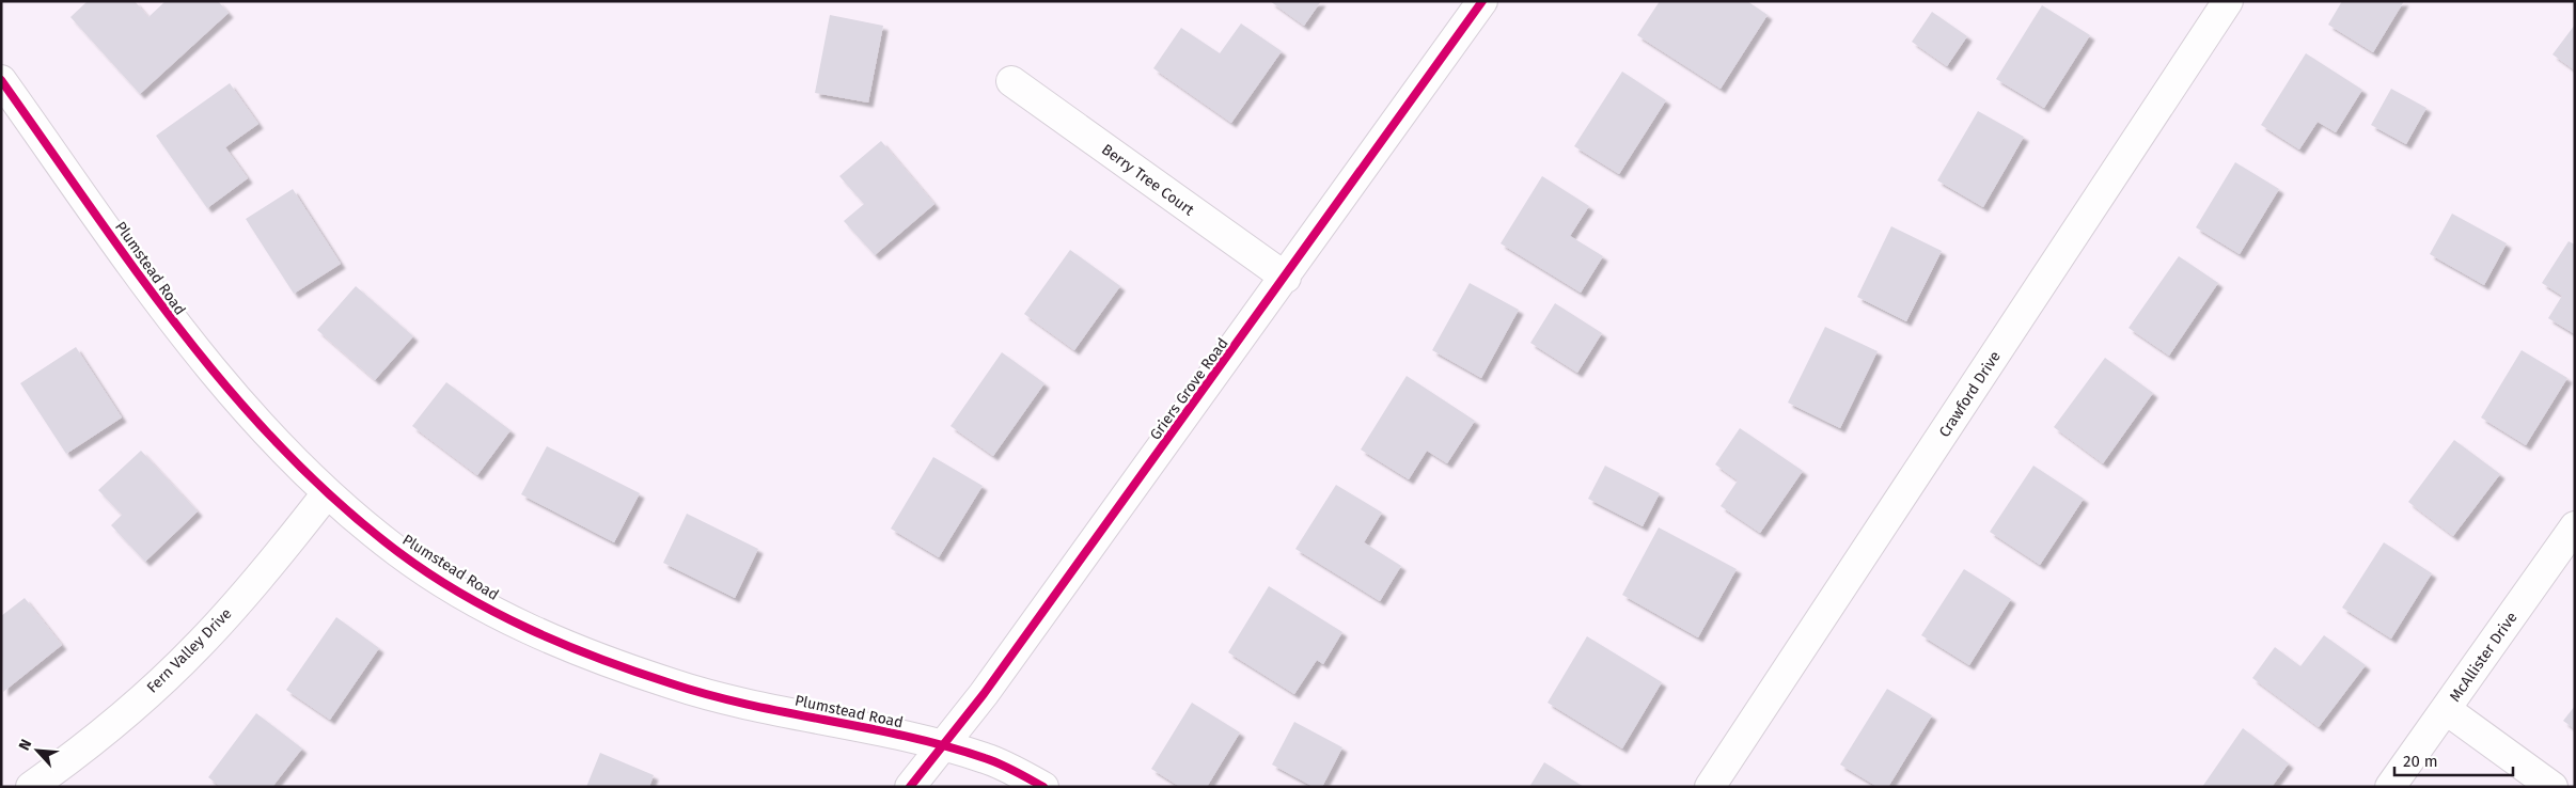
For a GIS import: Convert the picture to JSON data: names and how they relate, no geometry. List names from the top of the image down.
{
  "streets": {
    "street": [
      "Berry Tree Court",
      "Plumstead Road",
      "Griers Grove Road",
      "Crawford Drive",
      "Fern Valley Drive",
      "McAllister Drive"
    ]
  },
  "crossings": [
    ["Berry Tree Court", "Griers Grove Road"],
    ["Plumstead Road", "Griers Grove Road"],
    ["Plumstead Road", "Fern Valley Drive"]
  ],
  "scale_bar": "20 m",
  "north": "top left"
}
